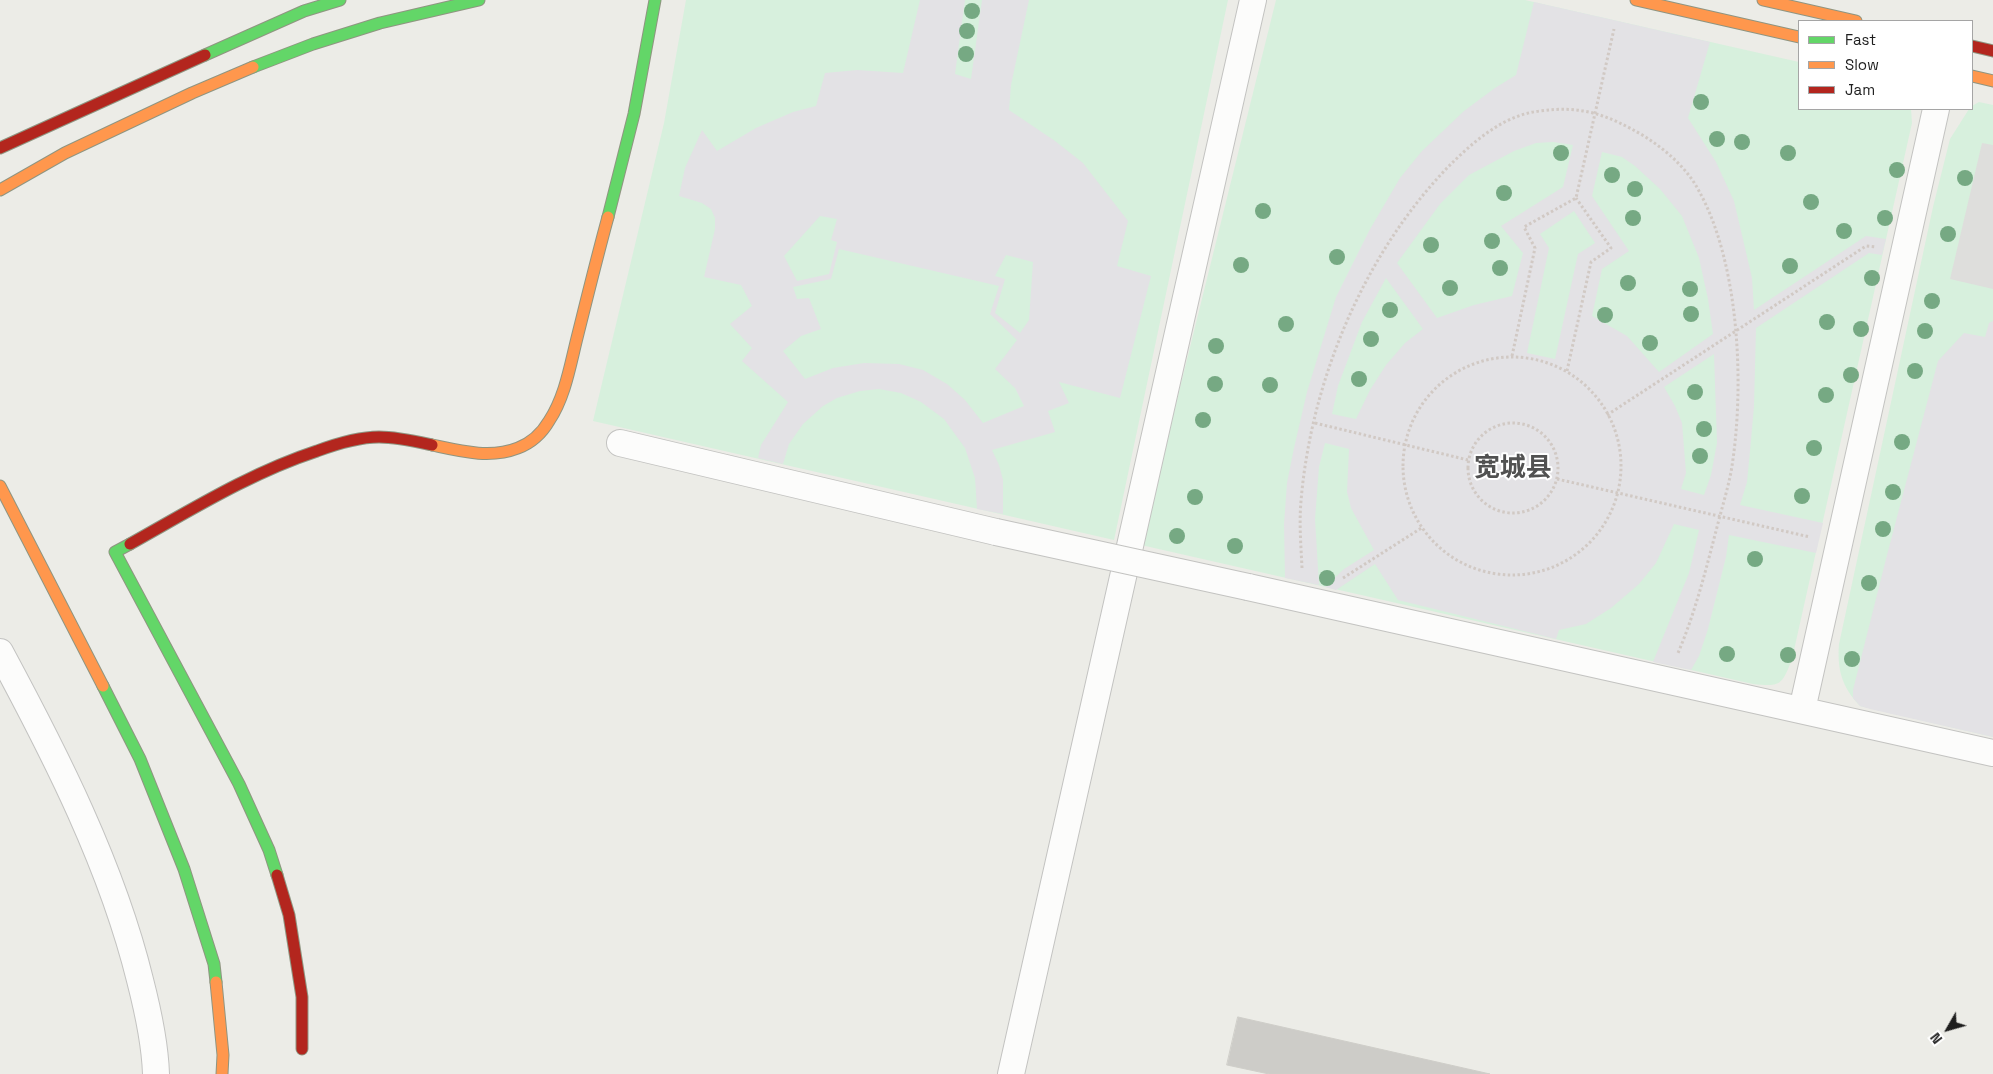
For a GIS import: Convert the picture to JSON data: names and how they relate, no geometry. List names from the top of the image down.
{
  "districts": ["宽城县"],
  "legend": ["Fast", "Slow", "Jam"],
  "north": "bottom left"
}
